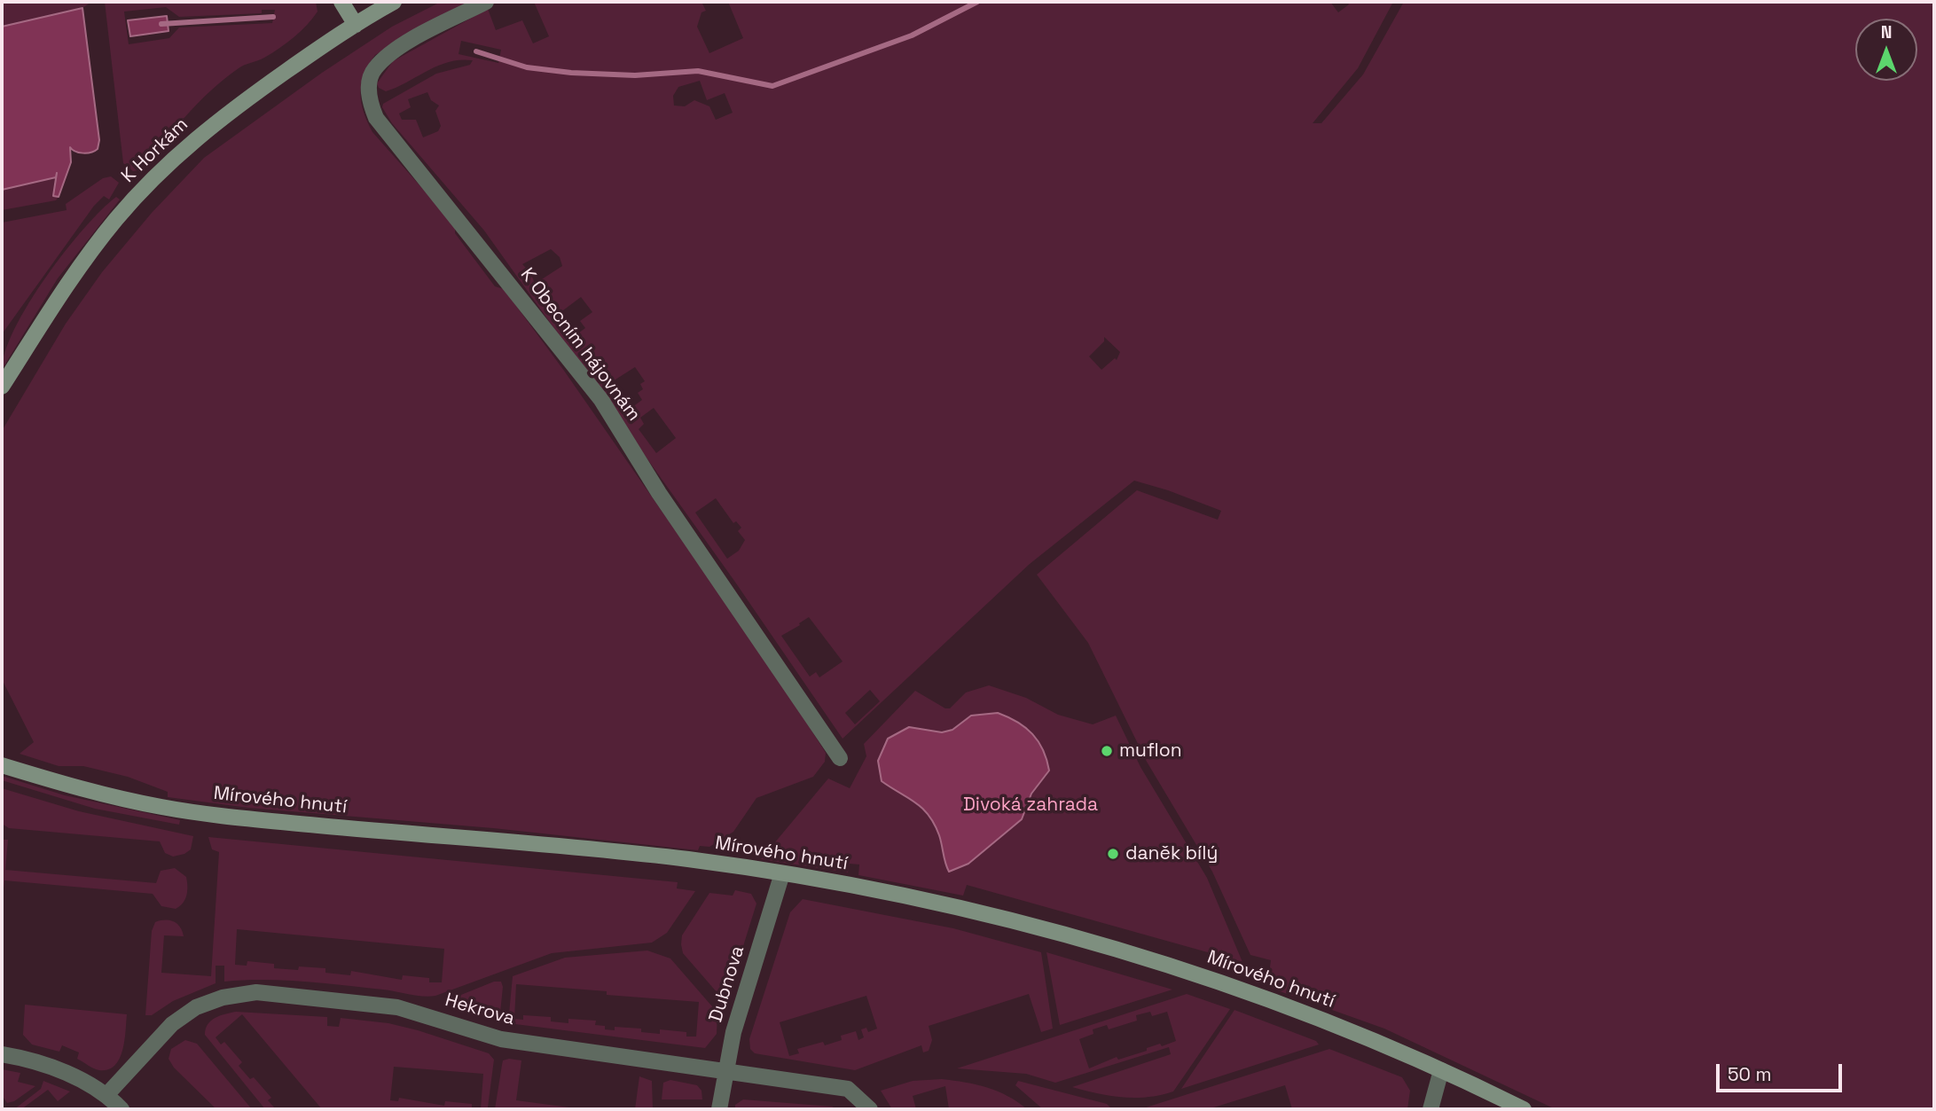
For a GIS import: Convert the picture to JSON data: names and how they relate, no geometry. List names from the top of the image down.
{
  "streets": {
    "main road": ["K Horkám", "Mírového hnutí"],
    "street": ["K Obecním hájovnám", "Dubnova", "Hekrova"]
  },
  "crossings": [
    ["Mírového hnutí", "Dubnova"],
    ["Dubnova", "Hekrova"]
  ],
  "parks": ["Divoká zahrada"],
  "places": ["muflon", "daněk bílý"],
  "scale_bar": "50 m",
  "north": "top"
}
